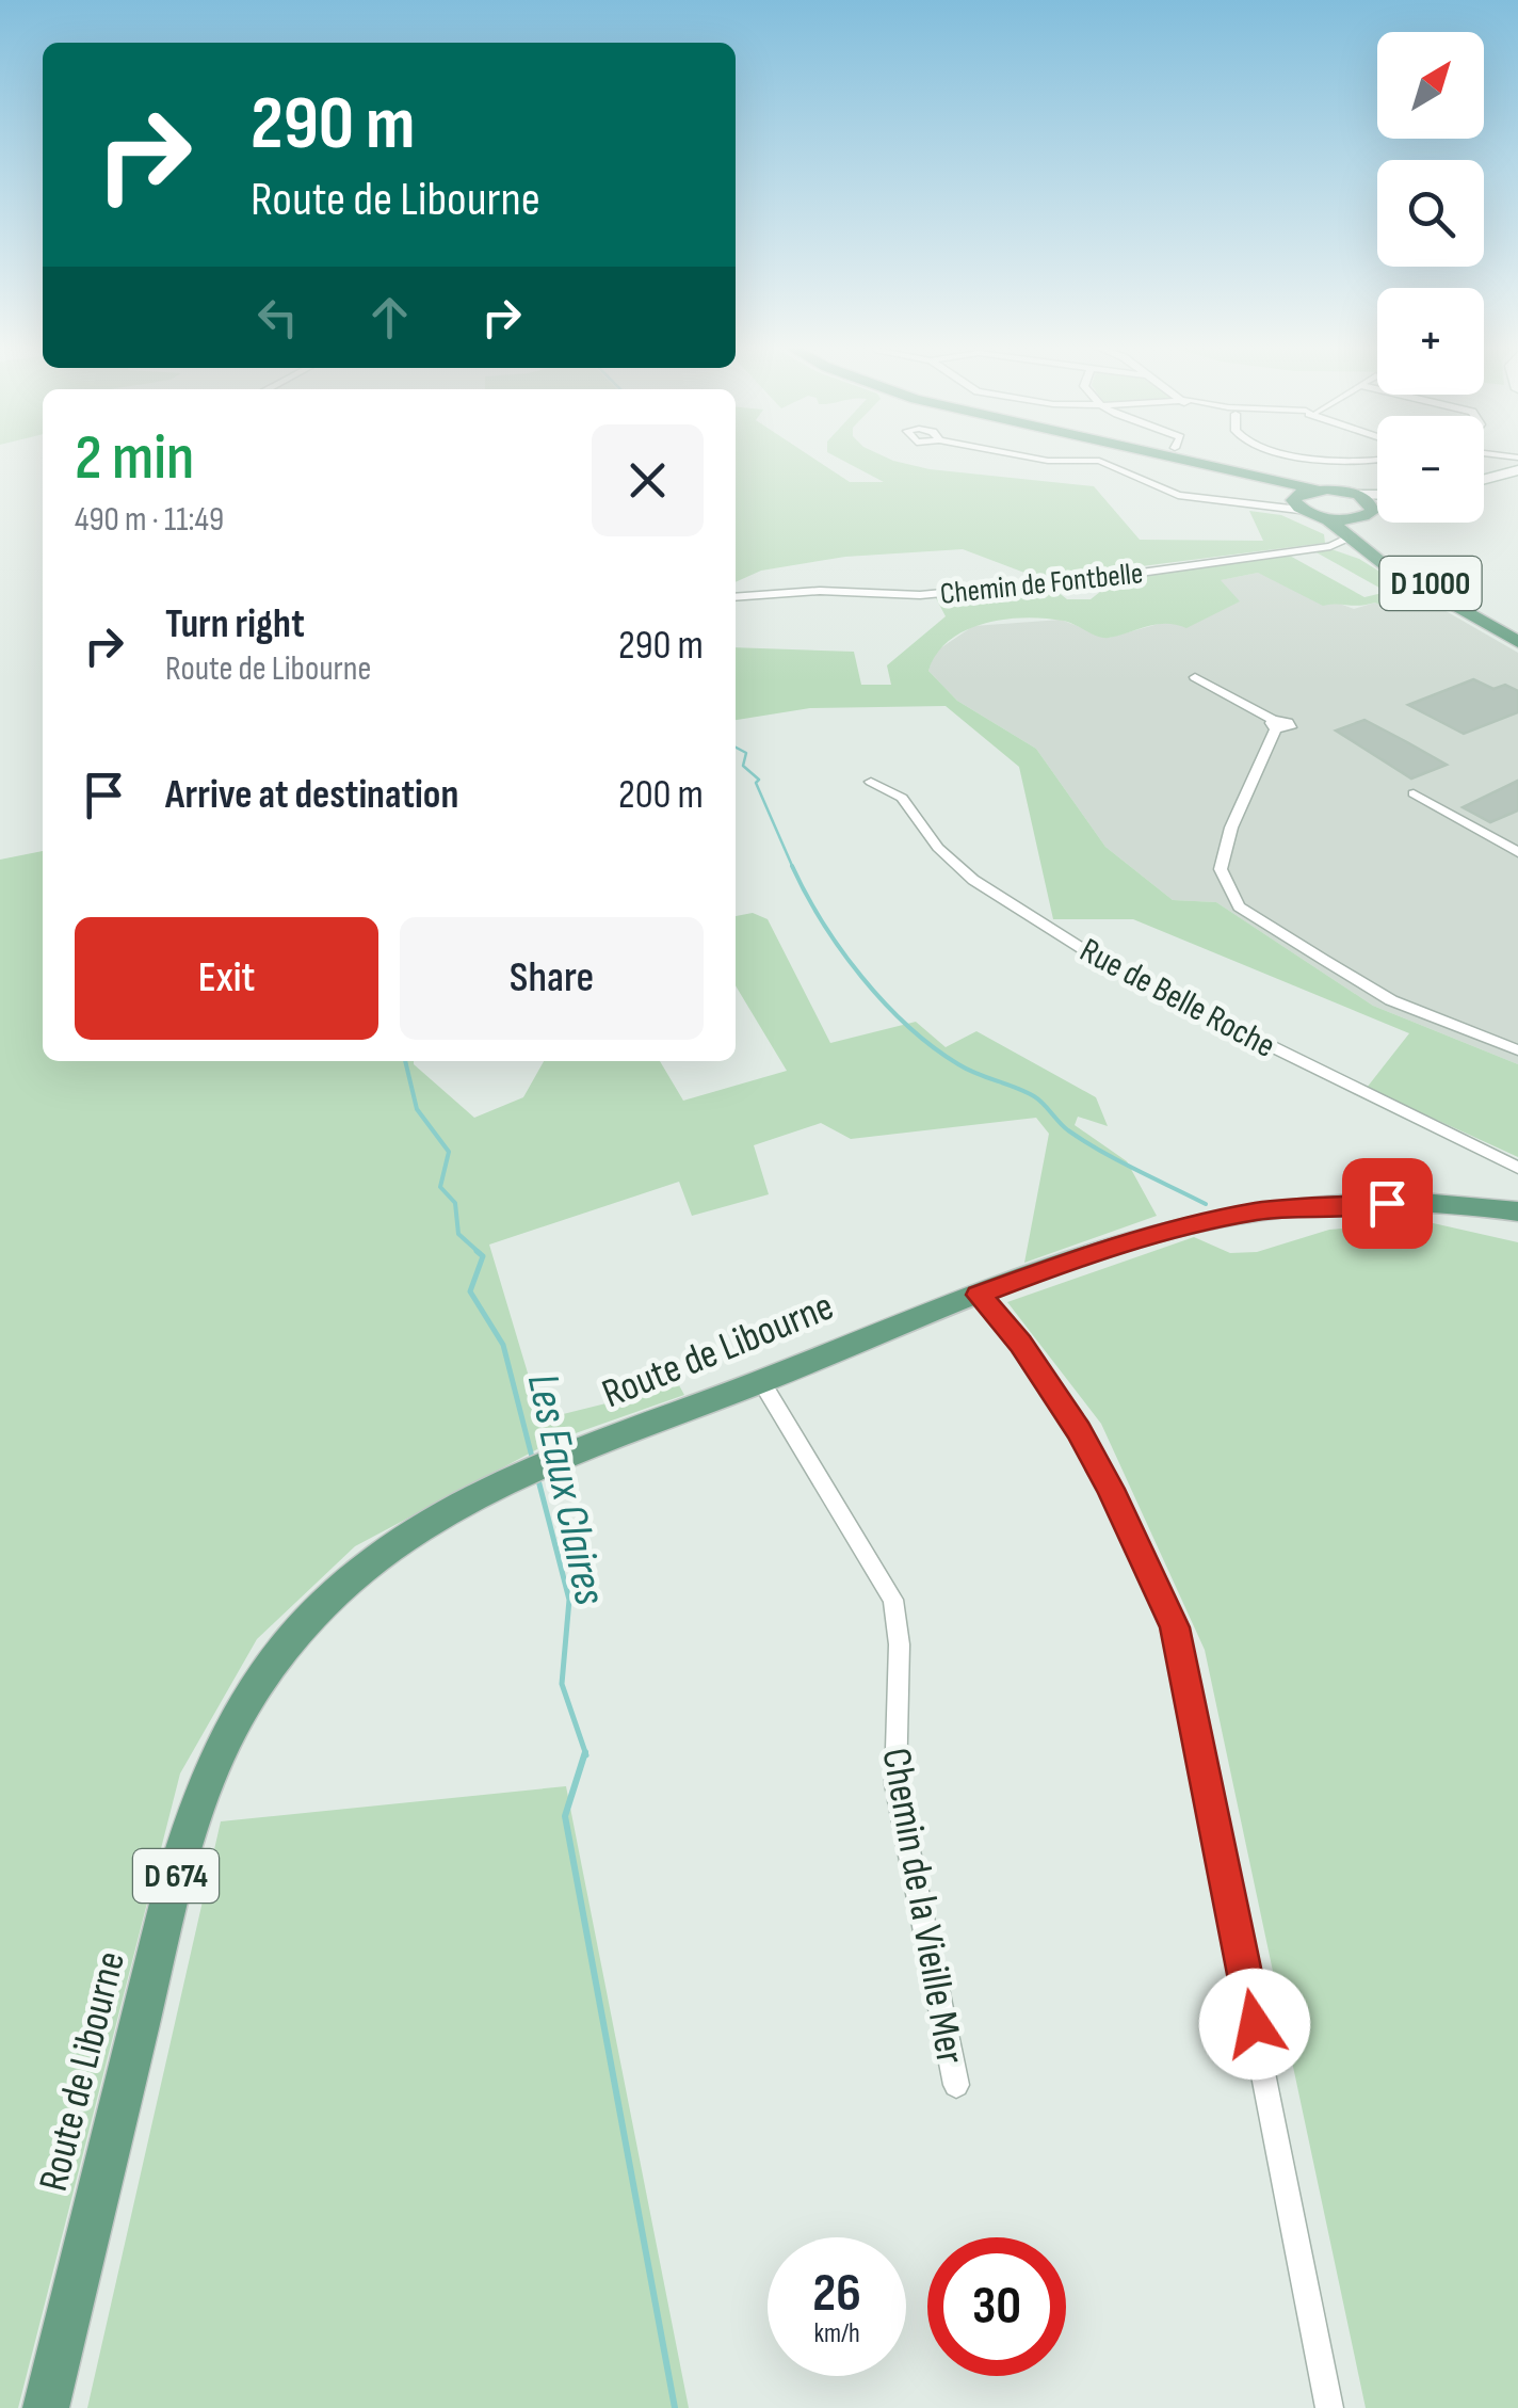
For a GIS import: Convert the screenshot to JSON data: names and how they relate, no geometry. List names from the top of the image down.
{
  "streets": {
    "main road": ["D 1000", "Route de Libourne", "D 674"],
    "street": ["Chemin de Fontbelle", "Rue de Belle Roche", "Chemin de la Vieille Mer"]
  },
  "crossings": [
    ["Chemin de Fontbelle", "D 1000"],
    ["Route de Libourne", "Chemin de la Vieille Mer"]
  ],
  "water": ["Les Eaux Claires"],
  "north": "top right",
  "page": {
    "map_buttons": ["+", "−"],
    "turn": ["290 m", "Route de Libourne"],
    "heading": ["2 min", "490 m · 11:49"],
    "list": [
      {
        "name": "Turn right",
        "note": "Route de Libourne",
        "value": "290 m"
      },
      {
        "name": "Arrive at destination",
        "value": "200 m"
      }
    ],
    "buttons": ["Exit", "Share"],
    "speed": "26 km/h",
    "limit": "30"
  }
}
